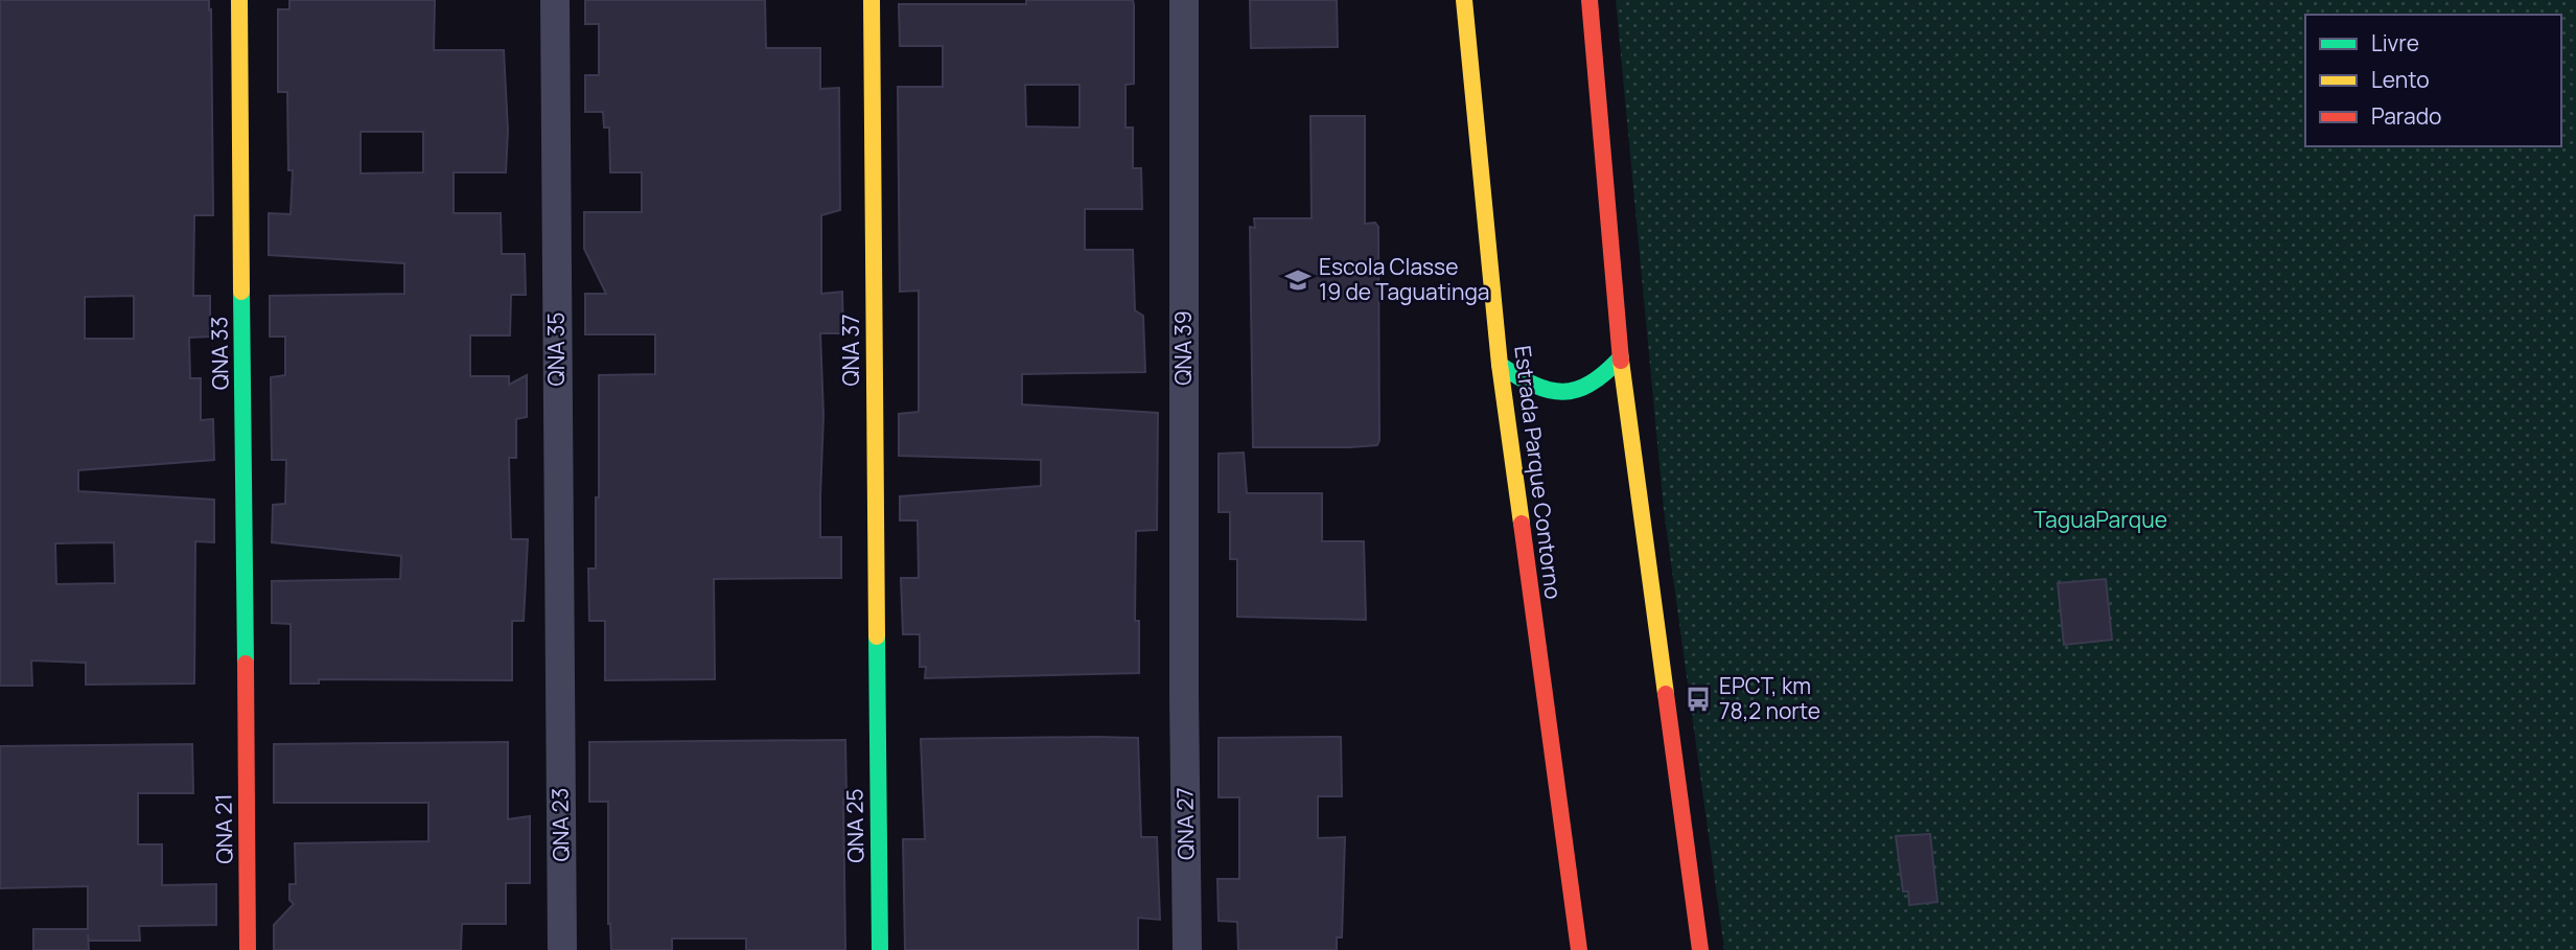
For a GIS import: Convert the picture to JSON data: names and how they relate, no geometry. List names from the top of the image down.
{
  "streets": {
    "main road": [
      "QNA 37",
      "QNA 33",
      "Estrada Parque Contorno",
      "QNA 25",
      "QNA 21"
    ],
    "street": [
      "QNA 39",
      "QNA 35",
      "QNA 27",
      "QNA 23"
    ]
  },
  "crossings": [
    ["QNA 39", "QNA 27"],
    ["QNA 35", "QNA 23"],
    ["QNA 37", "QNA 25"],
    ["QNA 33", "QNA 21"]
  ],
  "parks": ["TaguaParque"],
  "places": {
    "school or university": ["Escola Classe 19 de Taguatinga"],
    "bus stop": ["EPCT, km 78,2 norte"]
  },
  "legend": ["Livre", "Lento", "Parado"]
}
